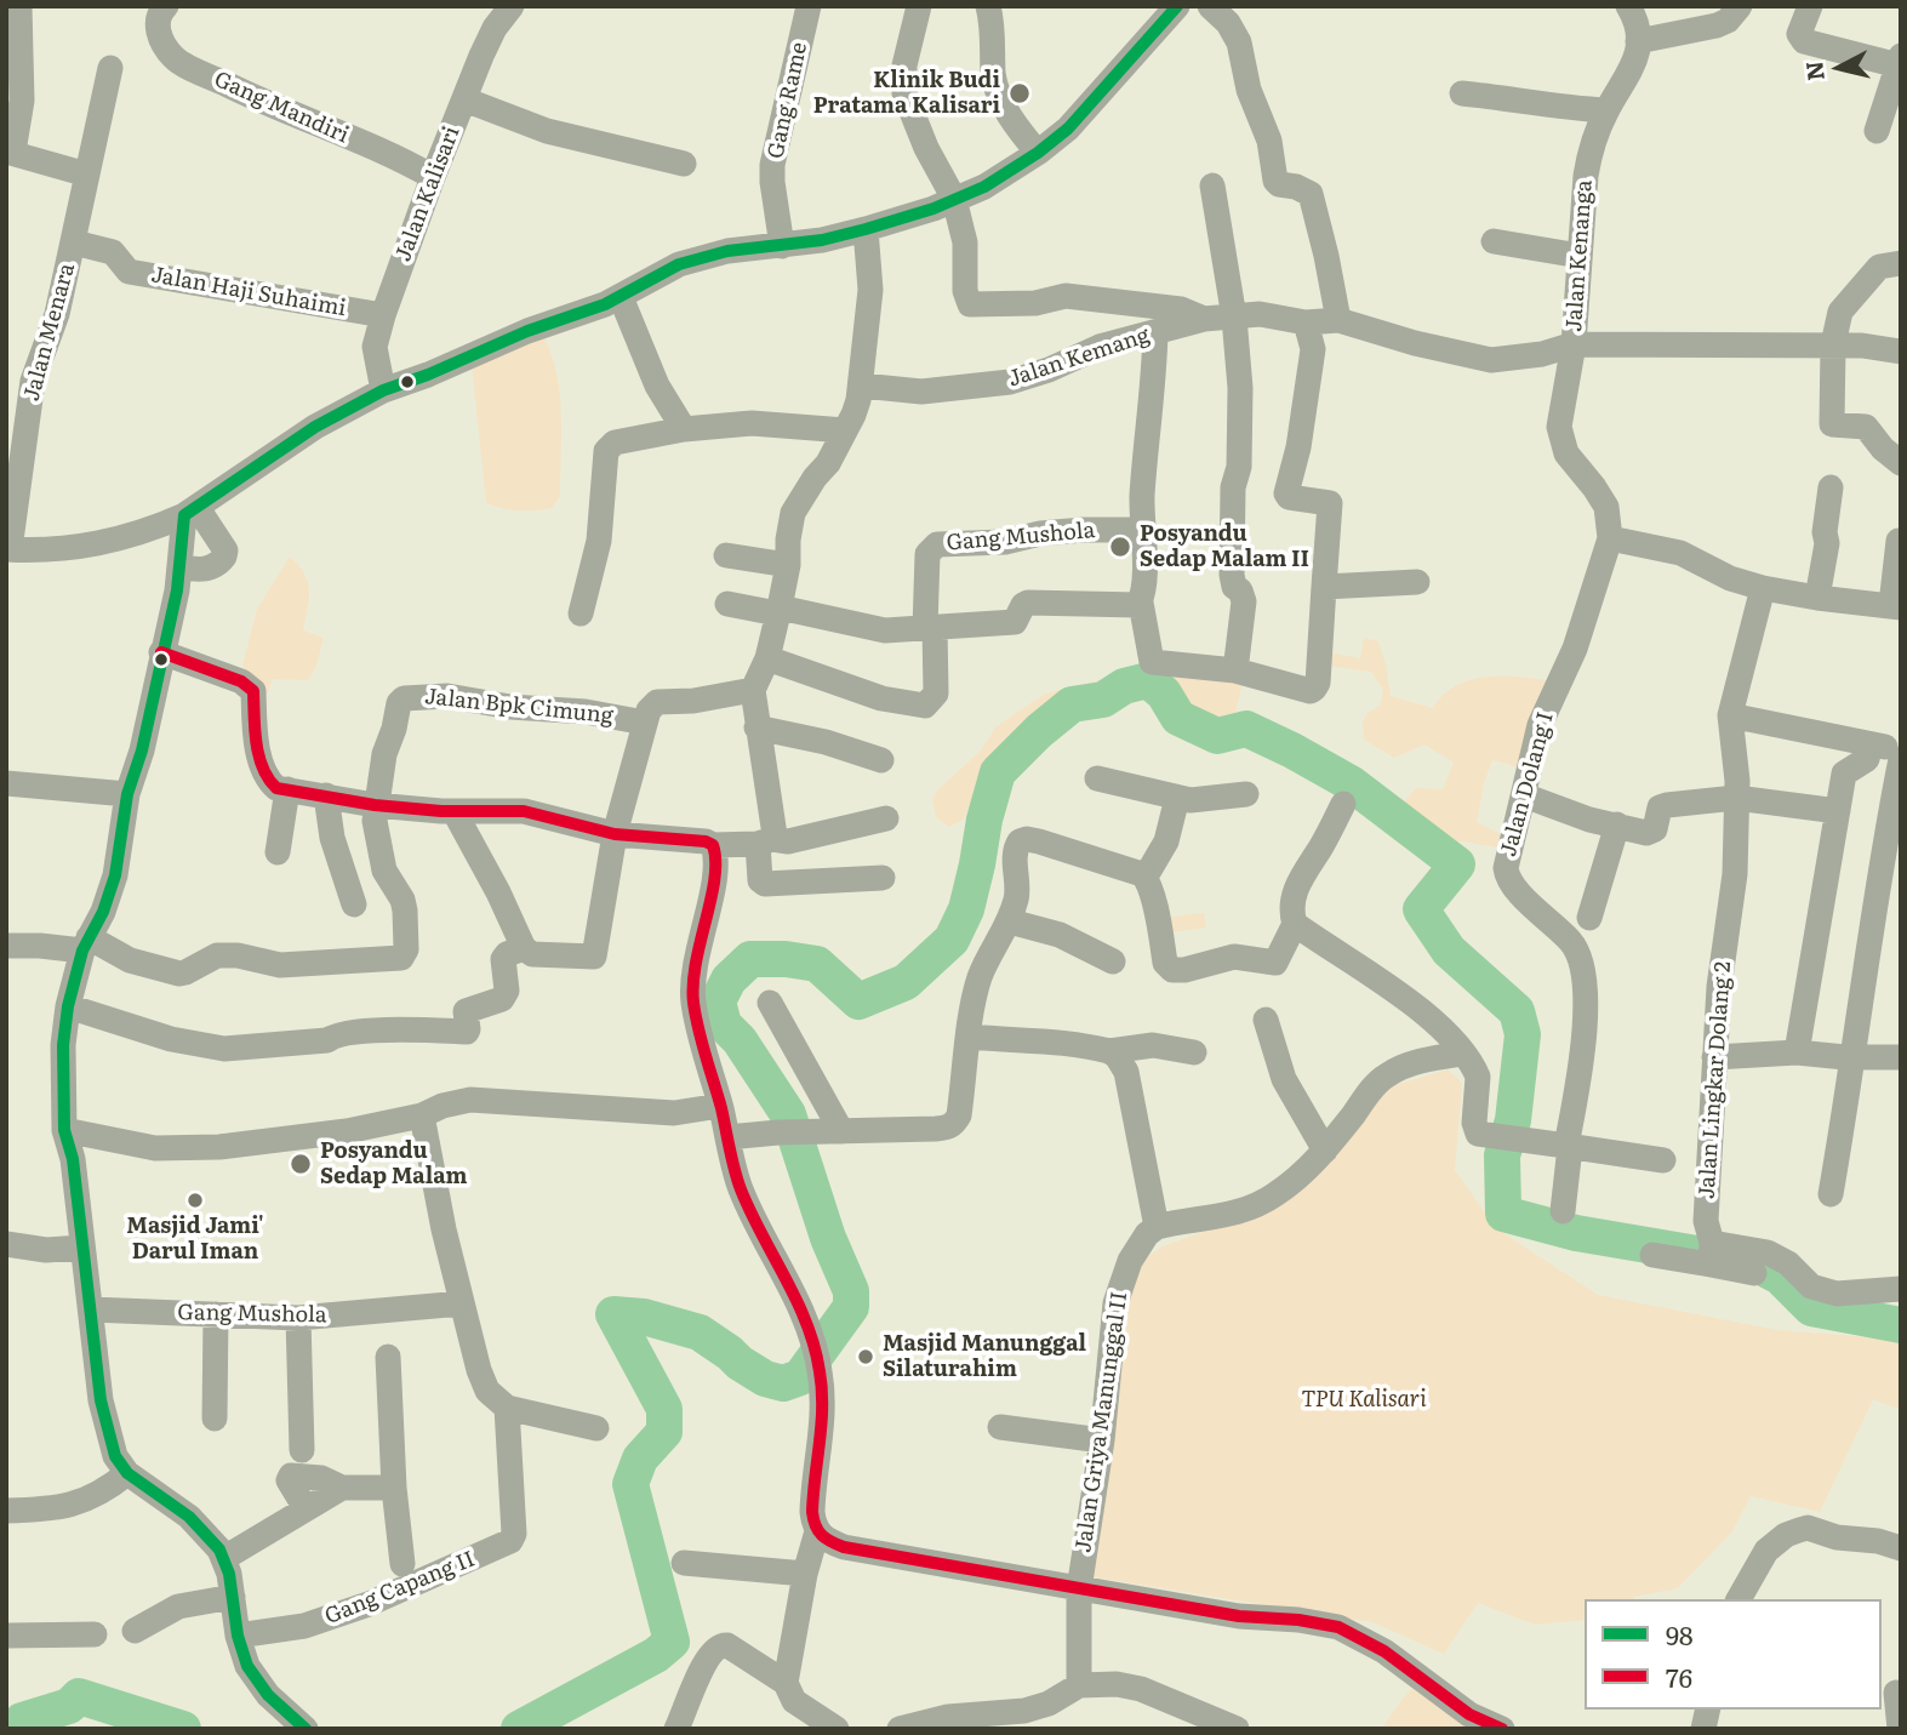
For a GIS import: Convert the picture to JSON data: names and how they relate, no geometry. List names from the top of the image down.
{
  "streets": {
    "street": [
      "Gang Rame",
      "Gang Mandiri",
      "Jalan Kalisari",
      "Jalan Kenanga",
      "Jalan Haji Suhaimi",
      "Jalan Menara",
      "Jalan Kemang",
      "Gang Mushola",
      "Jalan Bpk Cimung",
      "Jalan Dolang I",
      "Jalan Lingkar Dolang 2",
      "Jalan Griya Manunggal II",
      "Gang Capang II"
    ]
  },
  "crossings": [
    ["Gang Mandiri", "Jalan Kalisari"],
    ["Jalan Kalisari", "Jalan Haji Suhaimi"],
    ["Jalan Kenanga", "Jalan Kemang"],
    ["Jalan Haji Suhaimi", "Jalan Menara"]
  ],
  "parks": ["TPU Kalisari"],
  "places": [
    "Klinik Budi Pratama Kalisari",
    "Posyandu Sedap Malam II",
    "Posyandu Sedap Malam",
    "Masjid Jami' Darul Iman",
    "Masjid Manunggal Silaturahim"
  ],
  "lines": ["transit line 98", "transit line 76"],
  "legend": ["98", "76"],
  "north": "left"
}
